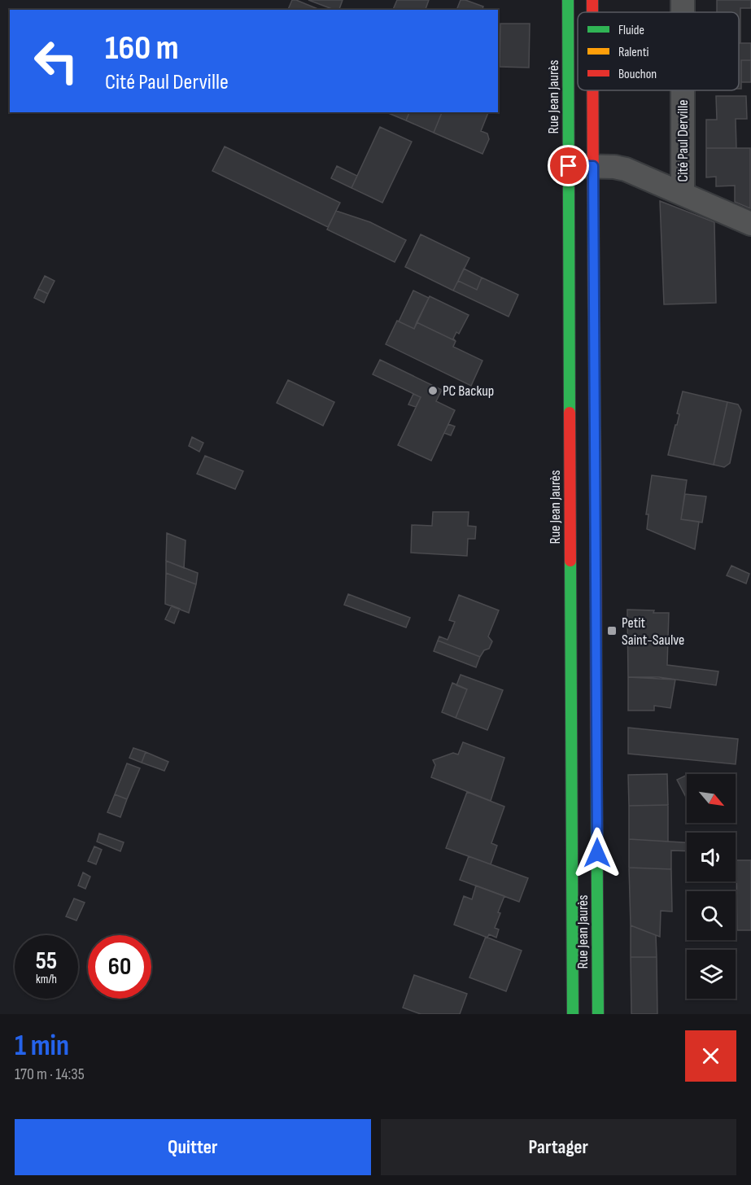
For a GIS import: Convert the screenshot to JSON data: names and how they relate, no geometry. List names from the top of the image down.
{
  "streets": {
    "main road": ["Rue Jean Jaurès"],
    "street": ["Cité Paul Derville"]
  },
  "crossings": [
    ["Rue Jean Jaurès", "Cité Paul Derville"]
  ],
  "places": {
    "other": ["PC Backup"],
    "transit": ["Petit Saint-Saulve"]
  },
  "legend": ["Fluide", "Ralenti", "Bouchon"],
  "north": "bottom right",
  "page": {
    "turn": ["160 m", "Cité Paul Derville"],
    "speed": "55 km/h",
    "limit": "60",
    "heading": ["1 min", "170 m · 14:35"],
    "buttons": ["Quitter", "Partager"]
  }
}
